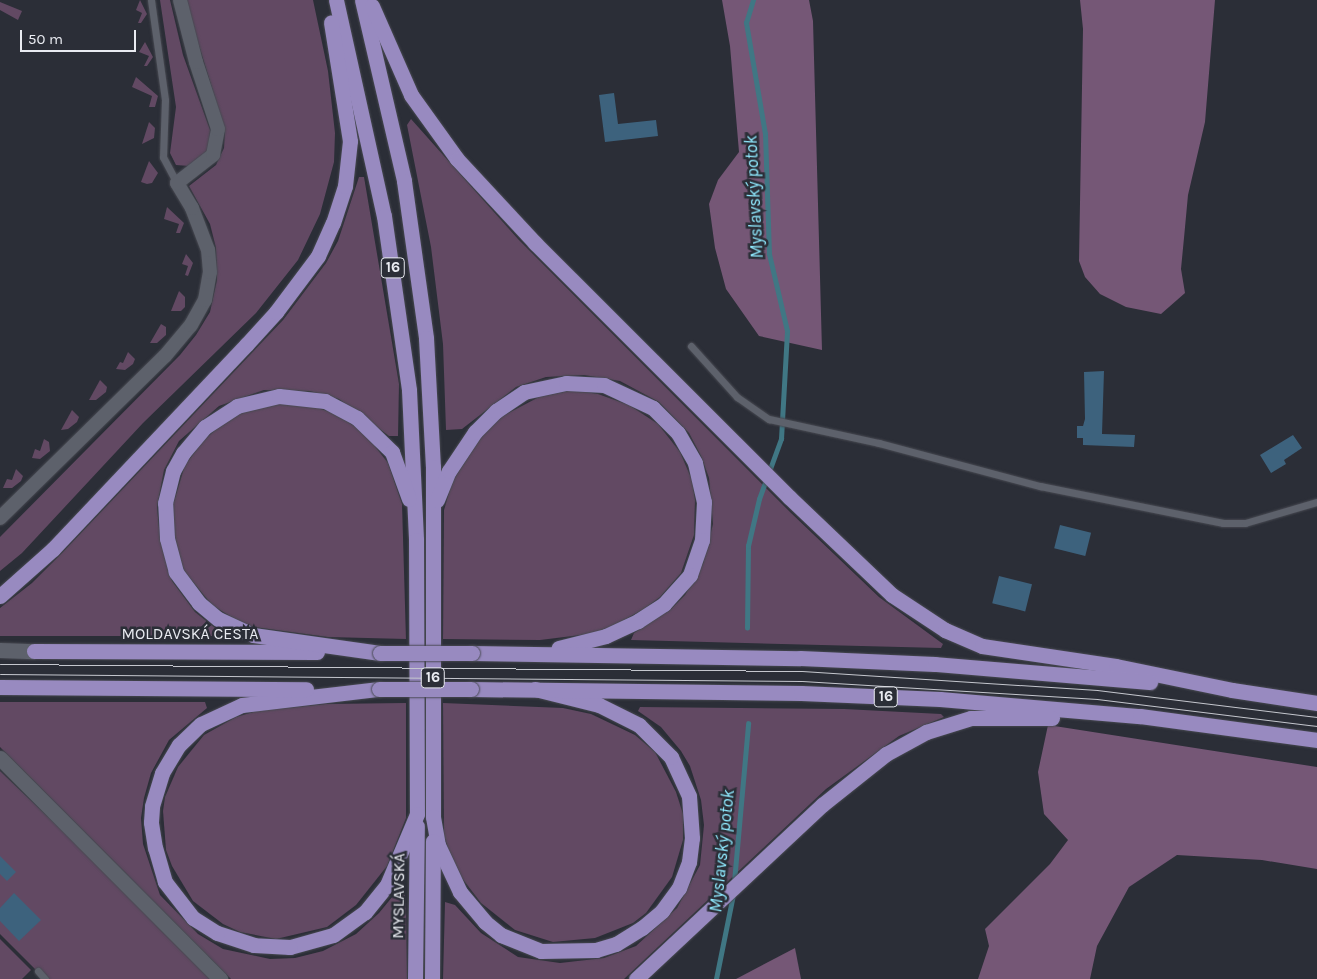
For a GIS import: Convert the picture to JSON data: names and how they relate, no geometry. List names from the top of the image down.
{
  "streets": {
    "highway": ["16", "MOLDAVSKÁ CESTA", "MYSLAVSKÁ"]
  },
  "crossings": [
    ["16", "MOLDAVSKÁ CESTA"],
    ["16", "MYSLAVSKÁ"]
  ],
  "water": ["Myslavský potok"],
  "scale_bar": "50 m"
}
